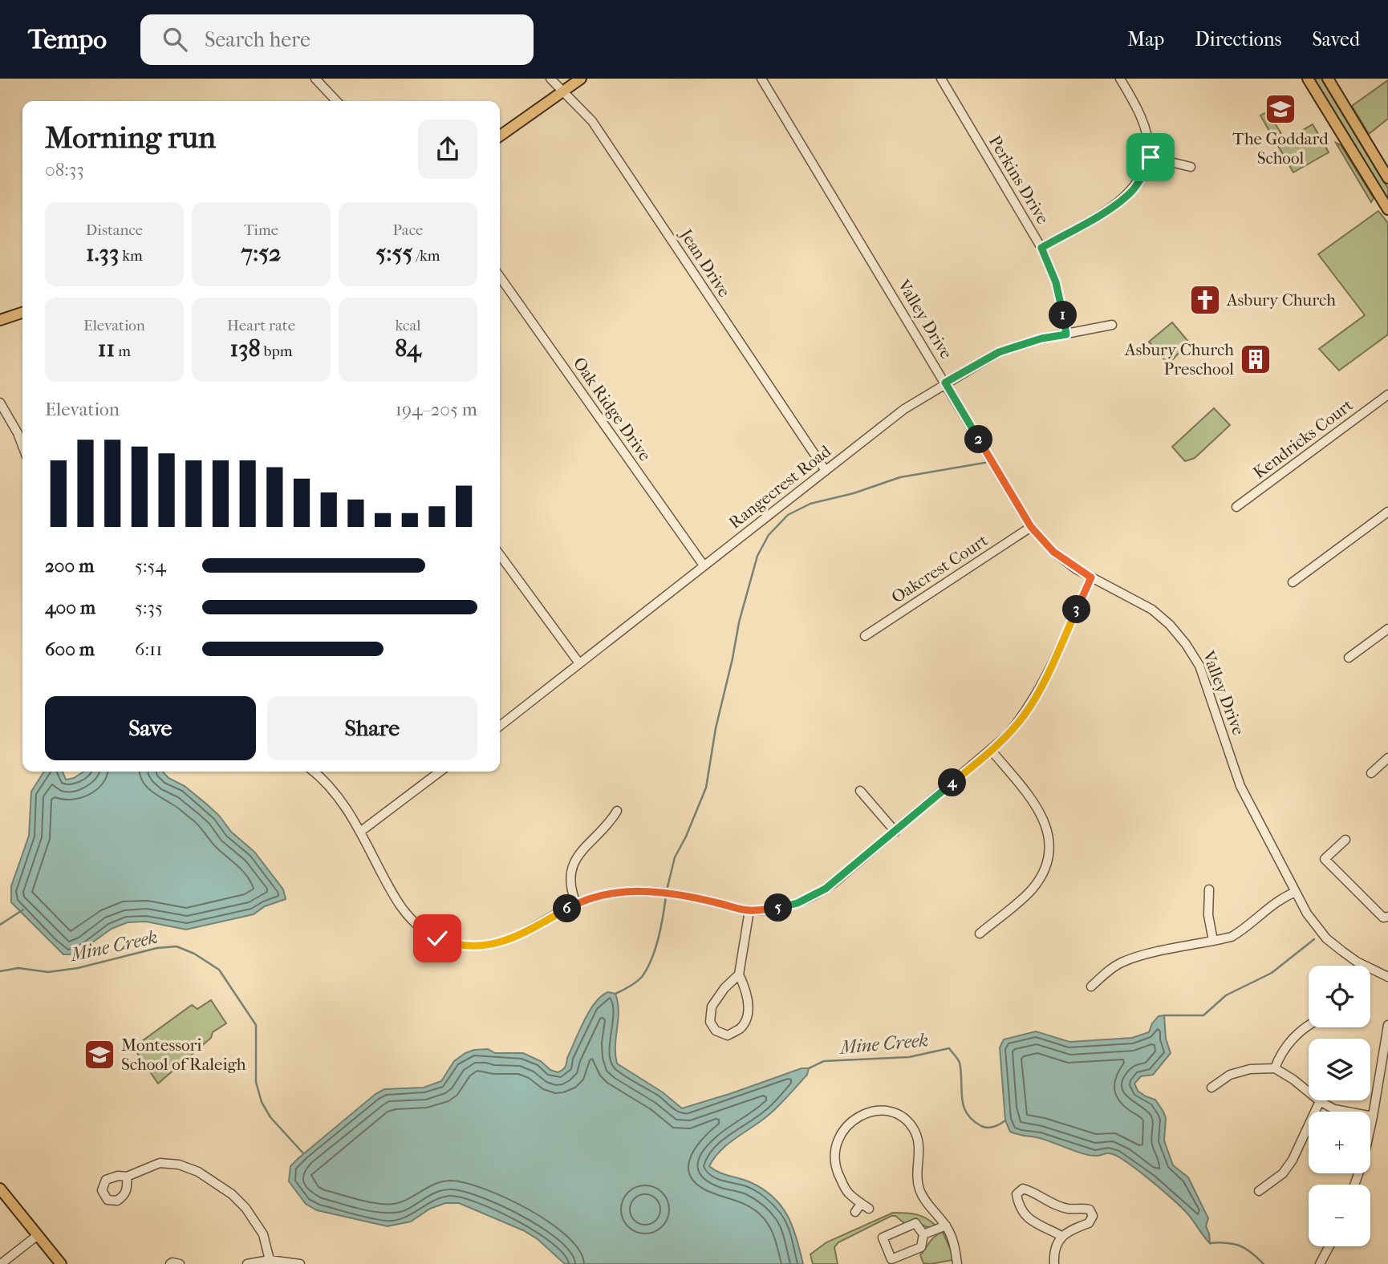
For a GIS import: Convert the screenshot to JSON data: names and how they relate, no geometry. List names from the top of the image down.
{
  "streets": {
    "street": [
      "Perkins Drive",
      "Jean Drive",
      "Valley Drive",
      "Oak Ridge Drive",
      "Kendricks Court",
      "Rangecrest Road",
      "Oakcrest Court"
    ]
  },
  "crossings": [
    ["Perkins Drive", "Rangecrest Road"],
    ["Jean Drive", "Rangecrest Road"],
    ["Valley Drive", "Rangecrest Road"],
    ["Valley Drive", "Oakcrest Court"],
    ["Oak Ridge Drive", "Rangecrest Road"]
  ],
  "water": ["Mine Creek"],
  "places": {
    "school or university": ["The Goddard School", "Montessori School of Raleigh"],
    "church": ["Asbury Church"],
    "building": ["Asbury Church Preschool"]
  },
  "page": {
    "header": "Tempo",
    "search": "Search here",
    "nav": ["Map", "Directions", "Saved"],
    "heading": ["Morning run", "08:33"],
    "stats": [
      ["Distance", "1.33 km"],
      ["Time", "7:52"],
      ["Pace", "5:55 /km"],
      ["Elevation", "11 m"],
      ["Heart rate", "138 bpm"],
      ["kcal", "84"]
    ],
    "pins": [
      "1",
      "2",
      "3",
      "4",
      "5",
      "6"
    ],
    "chart": ["Elevation", "194–205 m"],
    "list": [
      {
        "name": "200 m",
        "note": "5:54"
      },
      {
        "name": "400 m",
        "note": "5:35"
      },
      {
        "name": "600 m",
        "note": "6:11"
      }
    ],
    "buttons": ["Save", "Share"],
    "map_buttons": ["+", "−"]
  }
}
